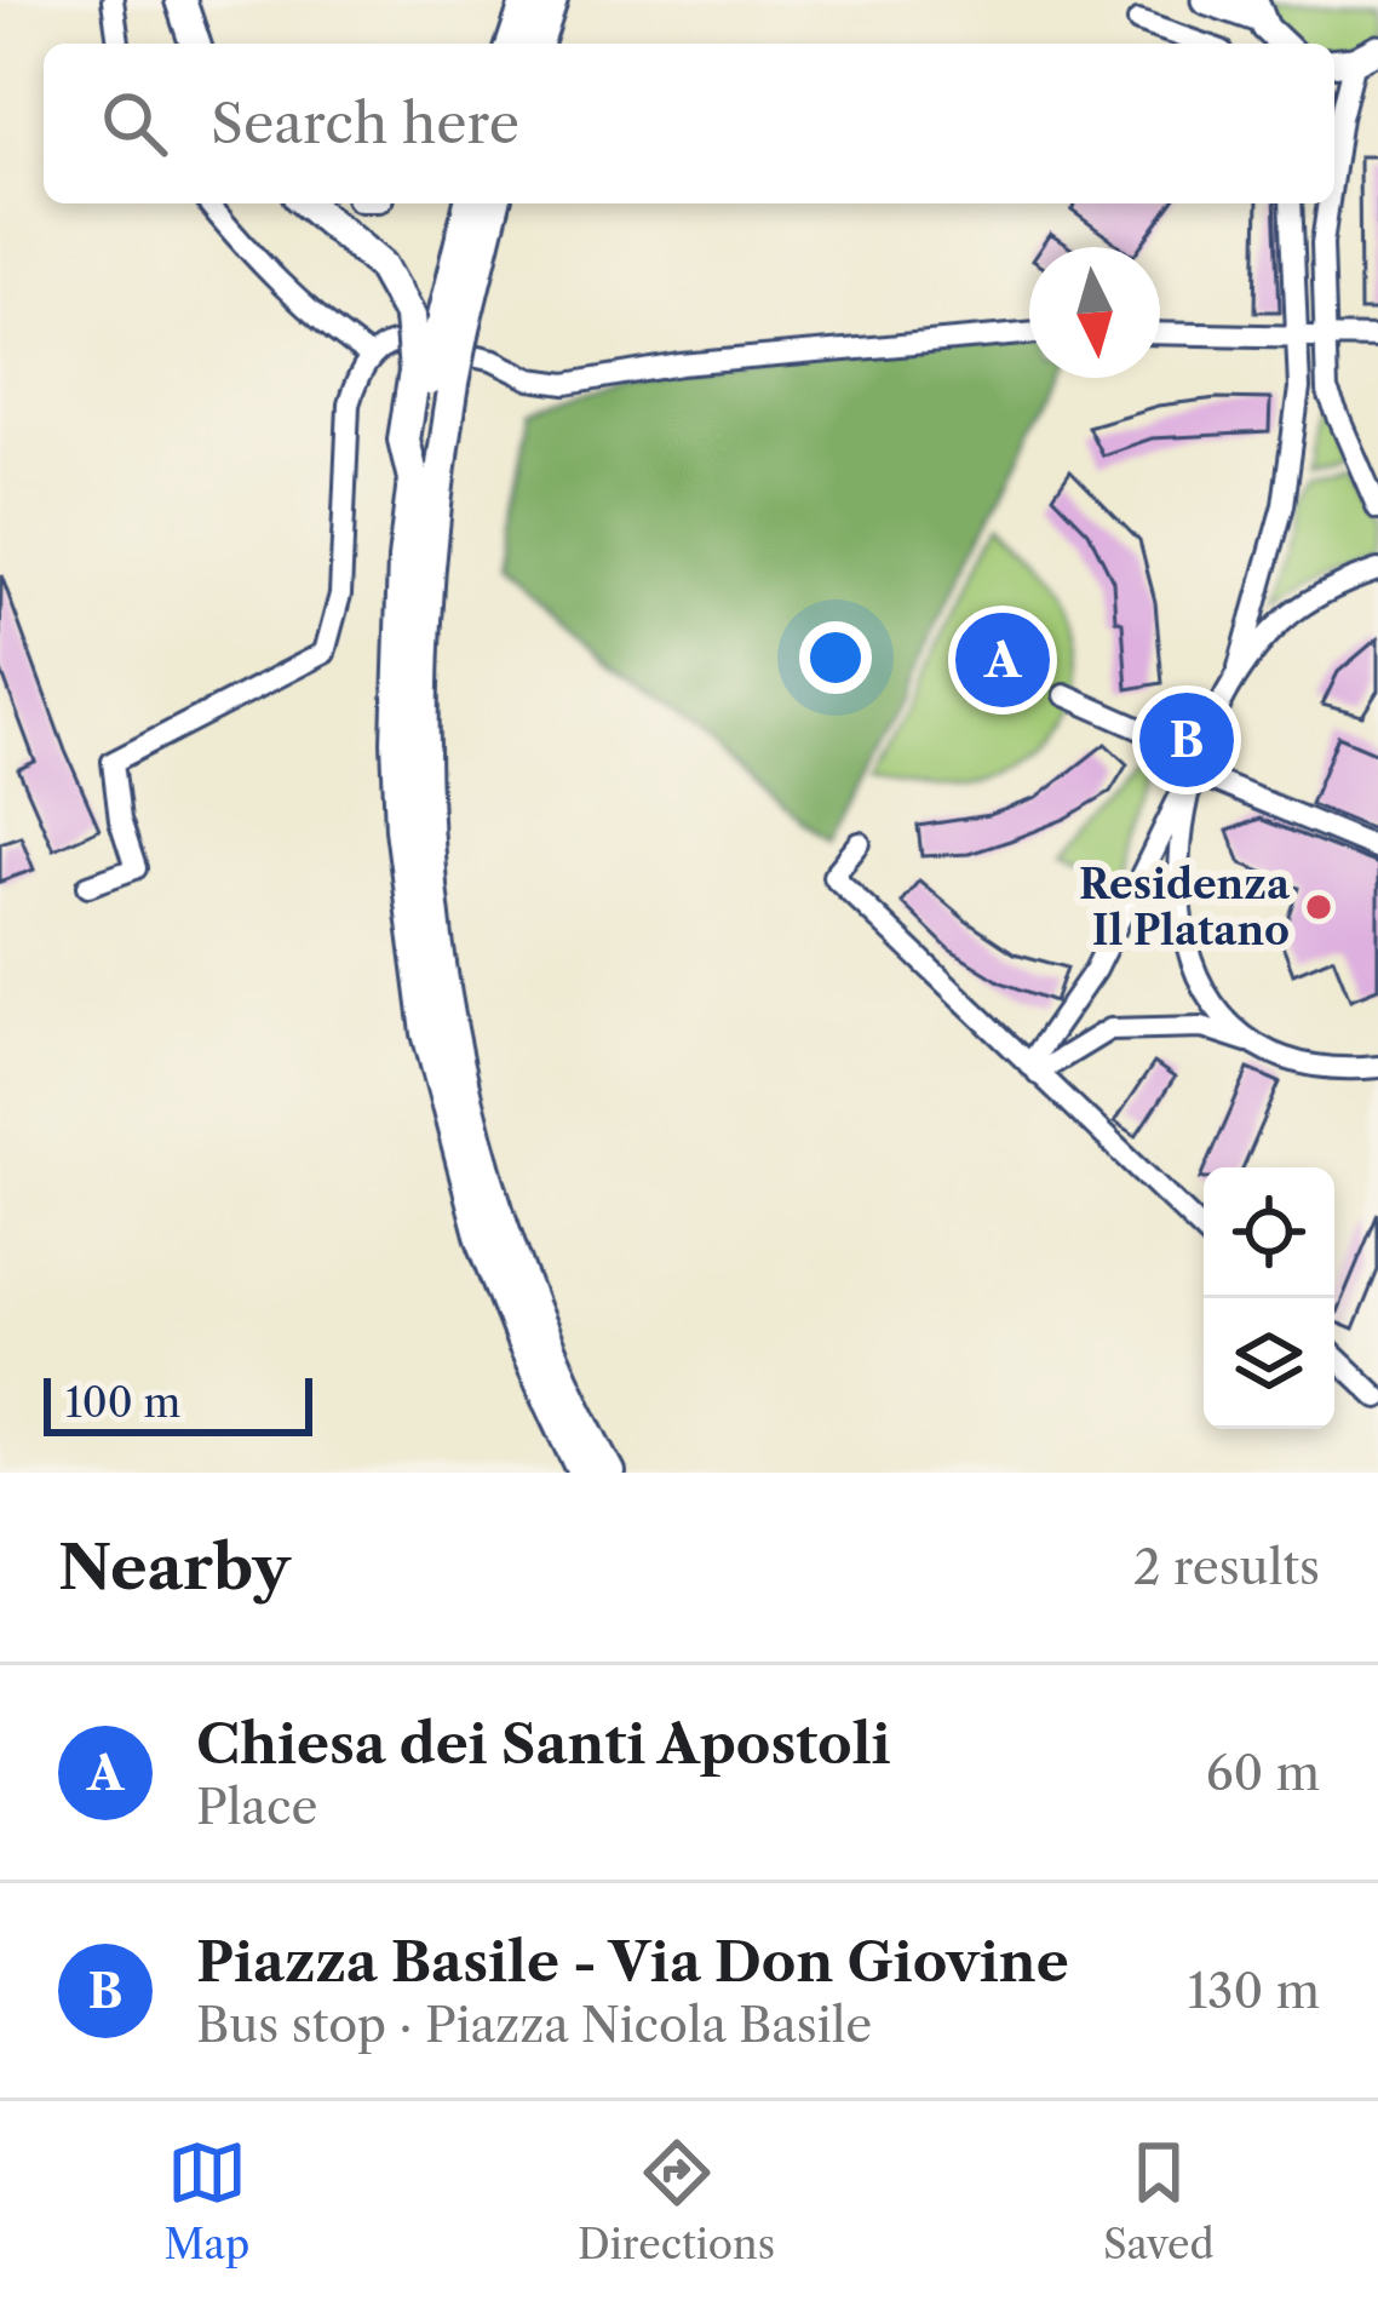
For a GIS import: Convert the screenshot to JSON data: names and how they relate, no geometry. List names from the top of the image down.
{
  "places": ["Residenza Il Platano"],
  "scale_bar": "100 m",
  "north": "bottom",
  "page": {
    "search": "Search here",
    "pins": ["A", "B"],
    "scale": "100 m",
    "heading": ["Nearby", "2 results"],
    "list": [
      {
        "mark": "A",
        "name": "Chiesa dei Santi Apostoli",
        "note": "Place",
        "value": "60 m"
      },
      {
        "mark": "B",
        "name": "Piazza Basile - Via Don Giovine",
        "note": "Bus stop · Piazza Nicola Basile",
        "value": "130 m"
      }
    ],
    "nav": ["Map", "Directions", "Saved"]
  }
}
